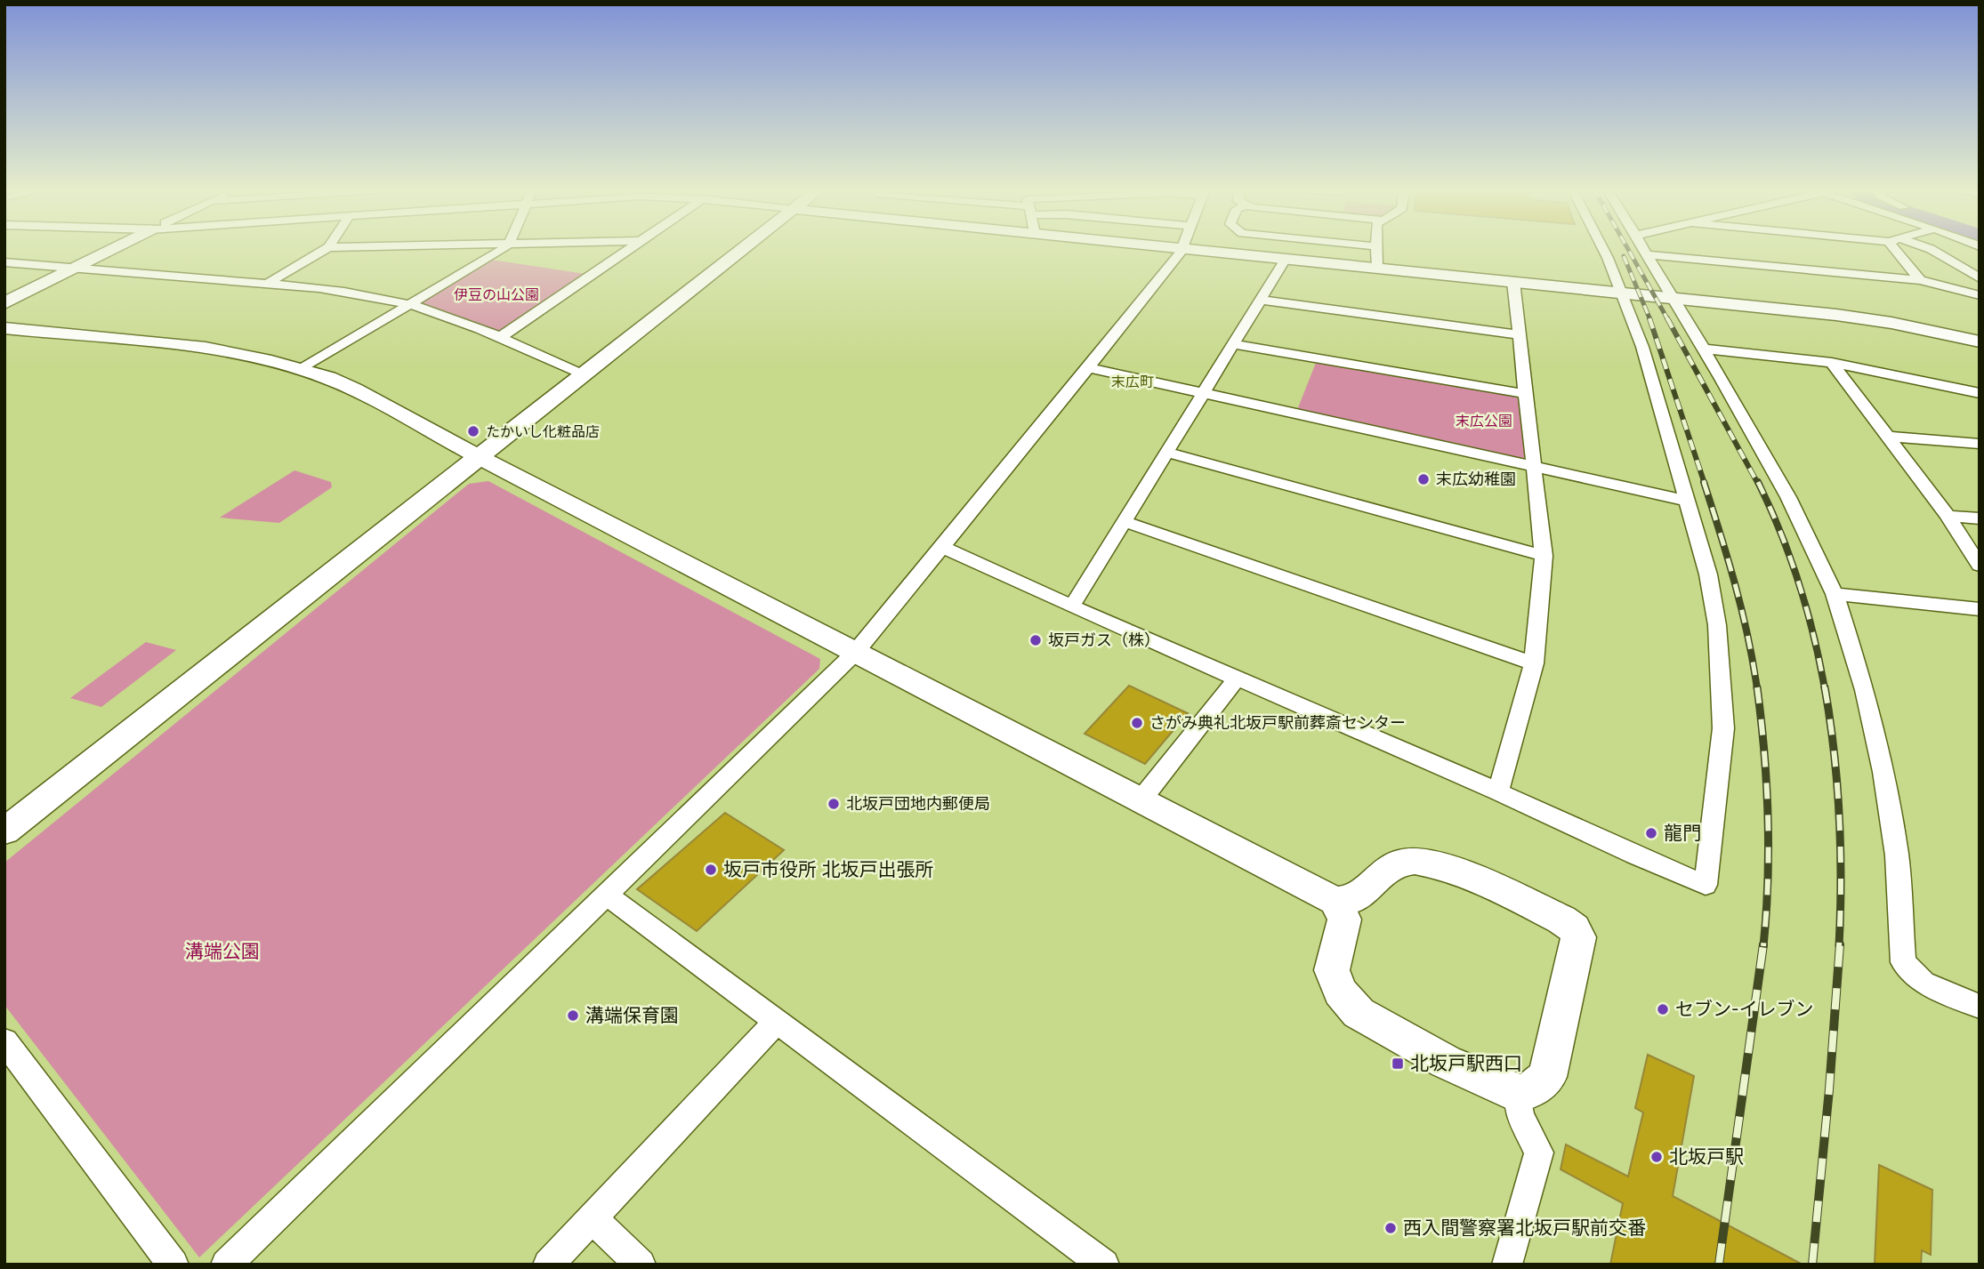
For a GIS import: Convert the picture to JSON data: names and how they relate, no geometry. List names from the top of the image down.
{
  "districts": ["末広町"],
  "parks": ["伊豆の山公園", "末広公園", "溝端公園"],
  "places": {
    "other": [
      "たかいし化粧品店",
      "末広幼稚園",
      "坂戸ガス（株）",
      "さがみ典礼北坂戸駅前葬斎センター",
      "北坂戸団地内郵便局",
      "龍門",
      "坂戸市役所 北坂戸出張所",
      "セブン-イレブン",
      "溝端保育園",
      "北坂戸駅",
      "西入間警察署北坂戸駅前交番"
    ],
    "transit": ["北坂戸駅西口"]
  }
}
